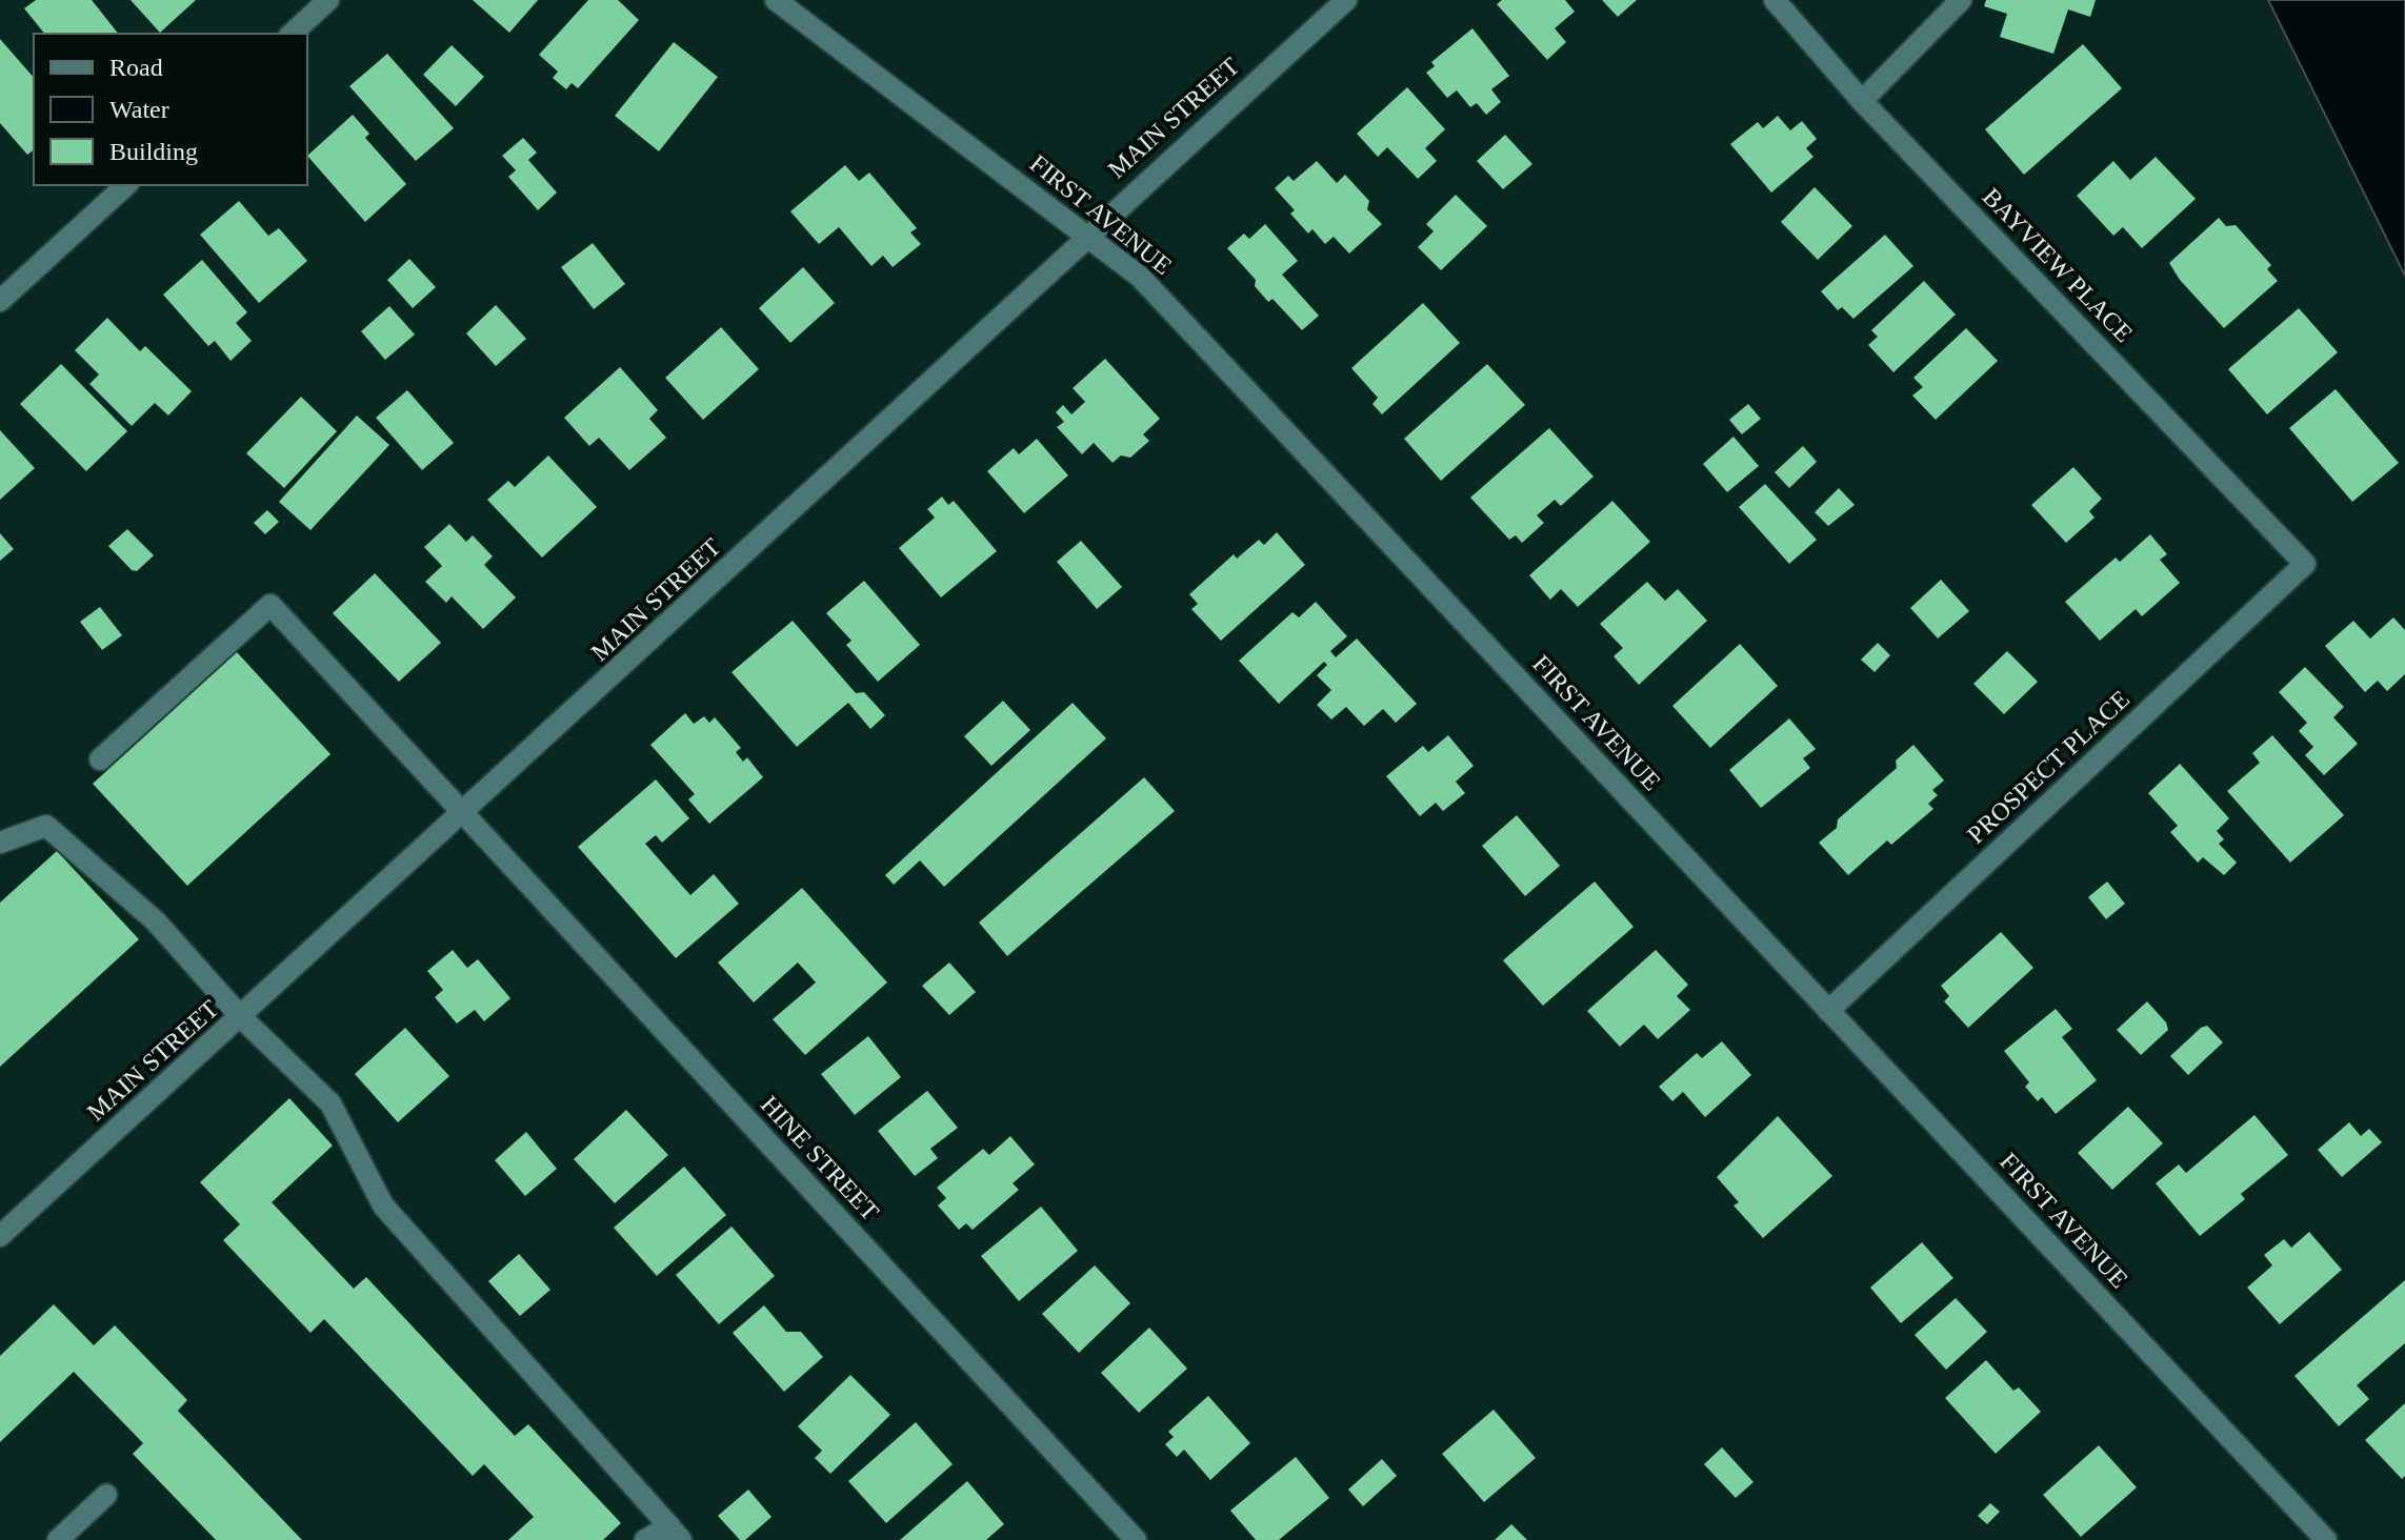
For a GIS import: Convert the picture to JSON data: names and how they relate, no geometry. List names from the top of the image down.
{
  "streets": {
    "street": [
      "MAIN STREET",
      "FIRST AVENUE",
      "BAYVIEW PLACE",
      "PROSPECT PLACE",
      "HINE STREET"
    ]
  },
  "crossings": [
    ["MAIN STREET", "FIRST AVENUE"],
    ["MAIN STREET", "HINE STREET"],
    ["FIRST AVENUE", "PROSPECT PLACE"],
    ["BAYVIEW PLACE", "PROSPECT PLACE"]
  ],
  "legend": ["Road", "Water", "Building"]
}
